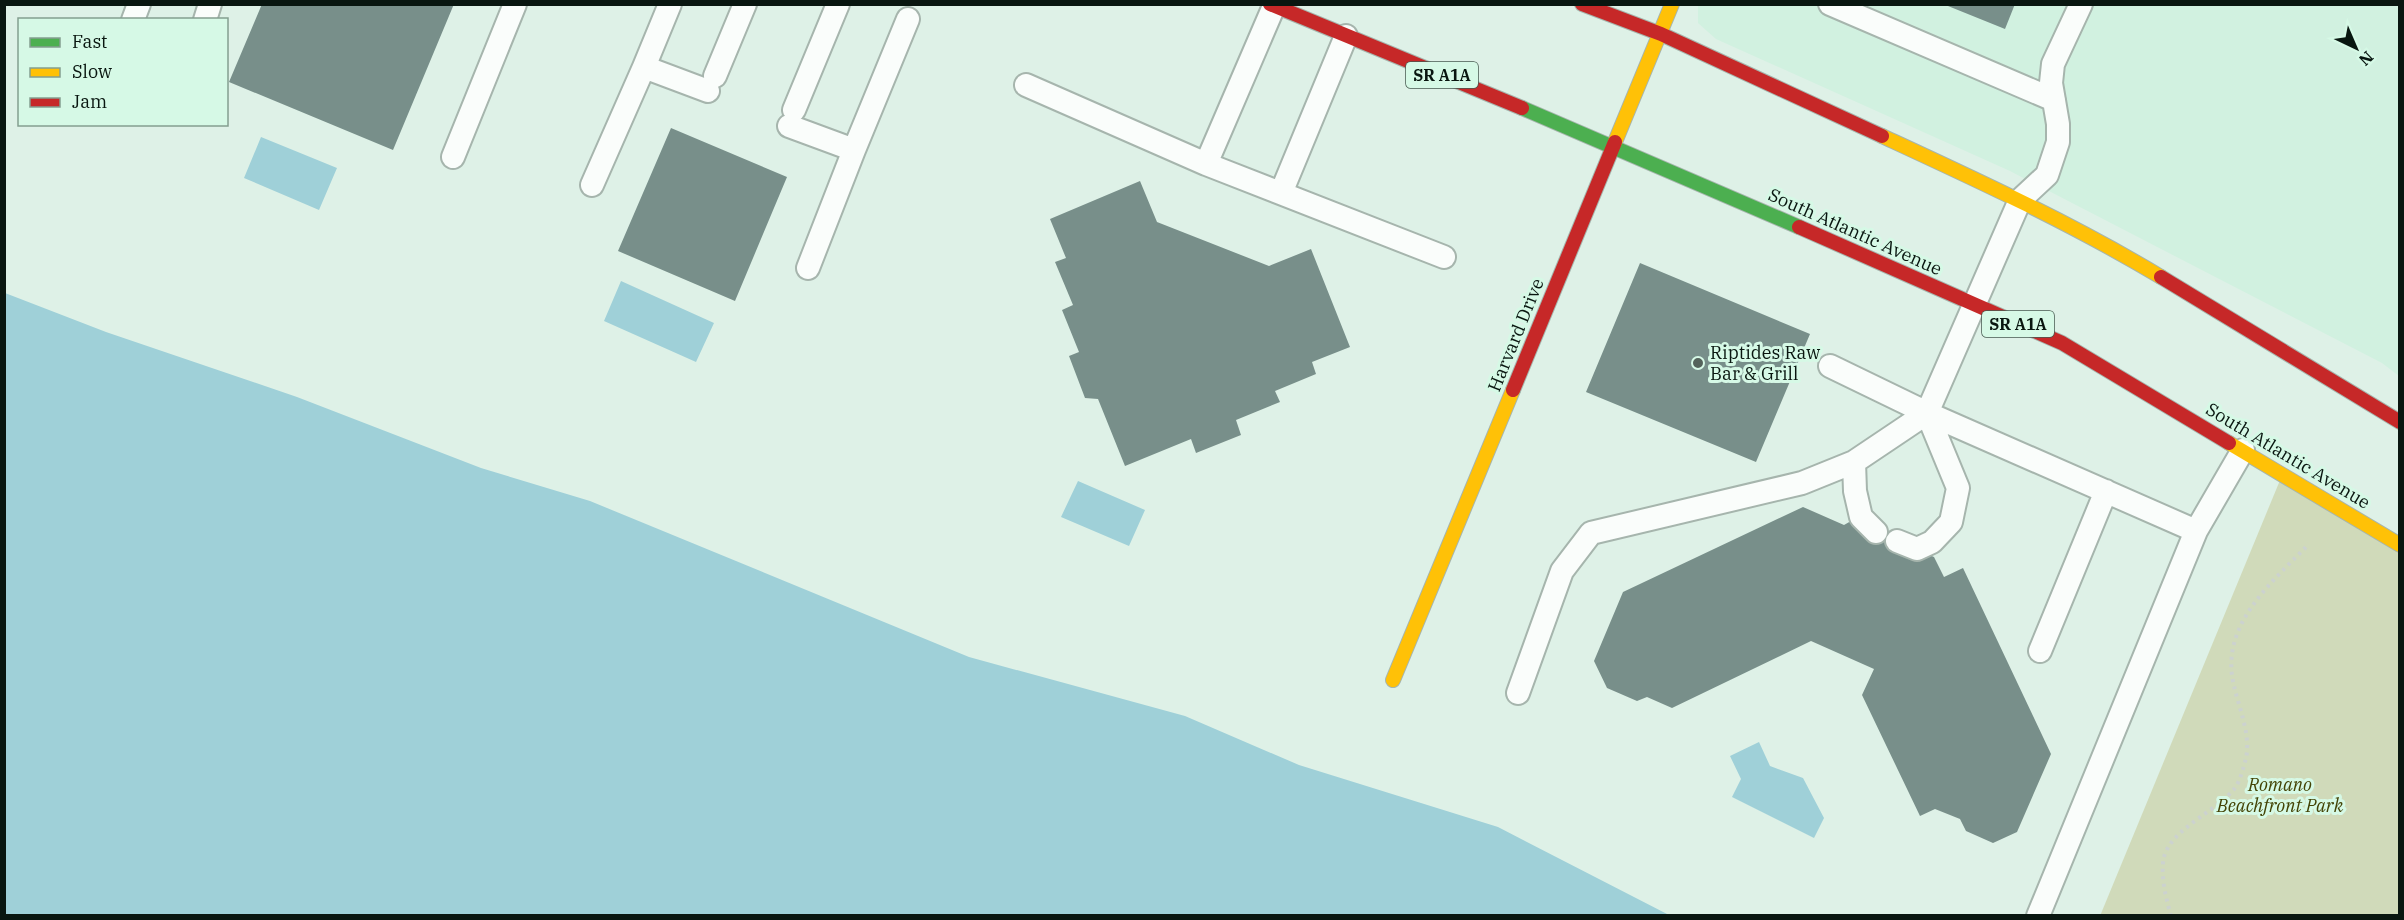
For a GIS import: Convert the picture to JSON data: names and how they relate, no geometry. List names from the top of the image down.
{
  "streets": {
    "main road": ["SR A1A", "South Atlantic Avenue", "Harvard Drive"]
  },
  "crossings": [
    ["South Atlantic Avenue", "Harvard Drive"]
  ],
  "parks": ["Romano Beachfront Park"],
  "places": ["Riptides Raw Bar & Grill"],
  "legend": ["Fast", "Slow", "Jam"],
  "north": "bottom right"
}
